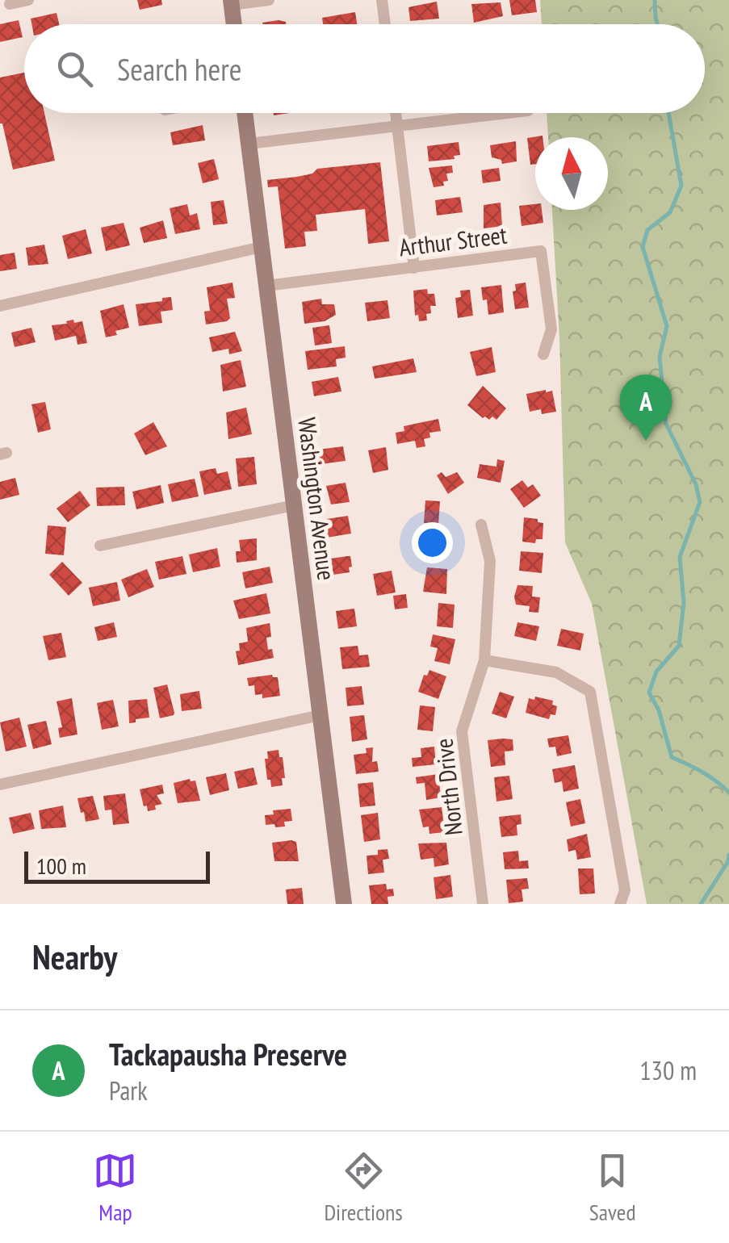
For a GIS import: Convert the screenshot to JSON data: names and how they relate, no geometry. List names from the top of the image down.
{
  "streets": {
    "street": ["Arthur Street", "Washington Avenue", "North Drive"]
  },
  "crossings": [
    ["Arthur Street", "Washington Avenue"]
  ],
  "scale_bar": "100 m",
  "north": "top",
  "page": {
    "search": "Search here",
    "pins": "A",
    "scale": "100 m",
    "heading": "Nearby",
    "list": [
      {
        "mark": "A",
        "name": "Tackapausha Preserve",
        "note": "Park",
        "value": "130 m"
      }
    ],
    "nav": ["Map", "Directions", "Saved"]
  }
}
